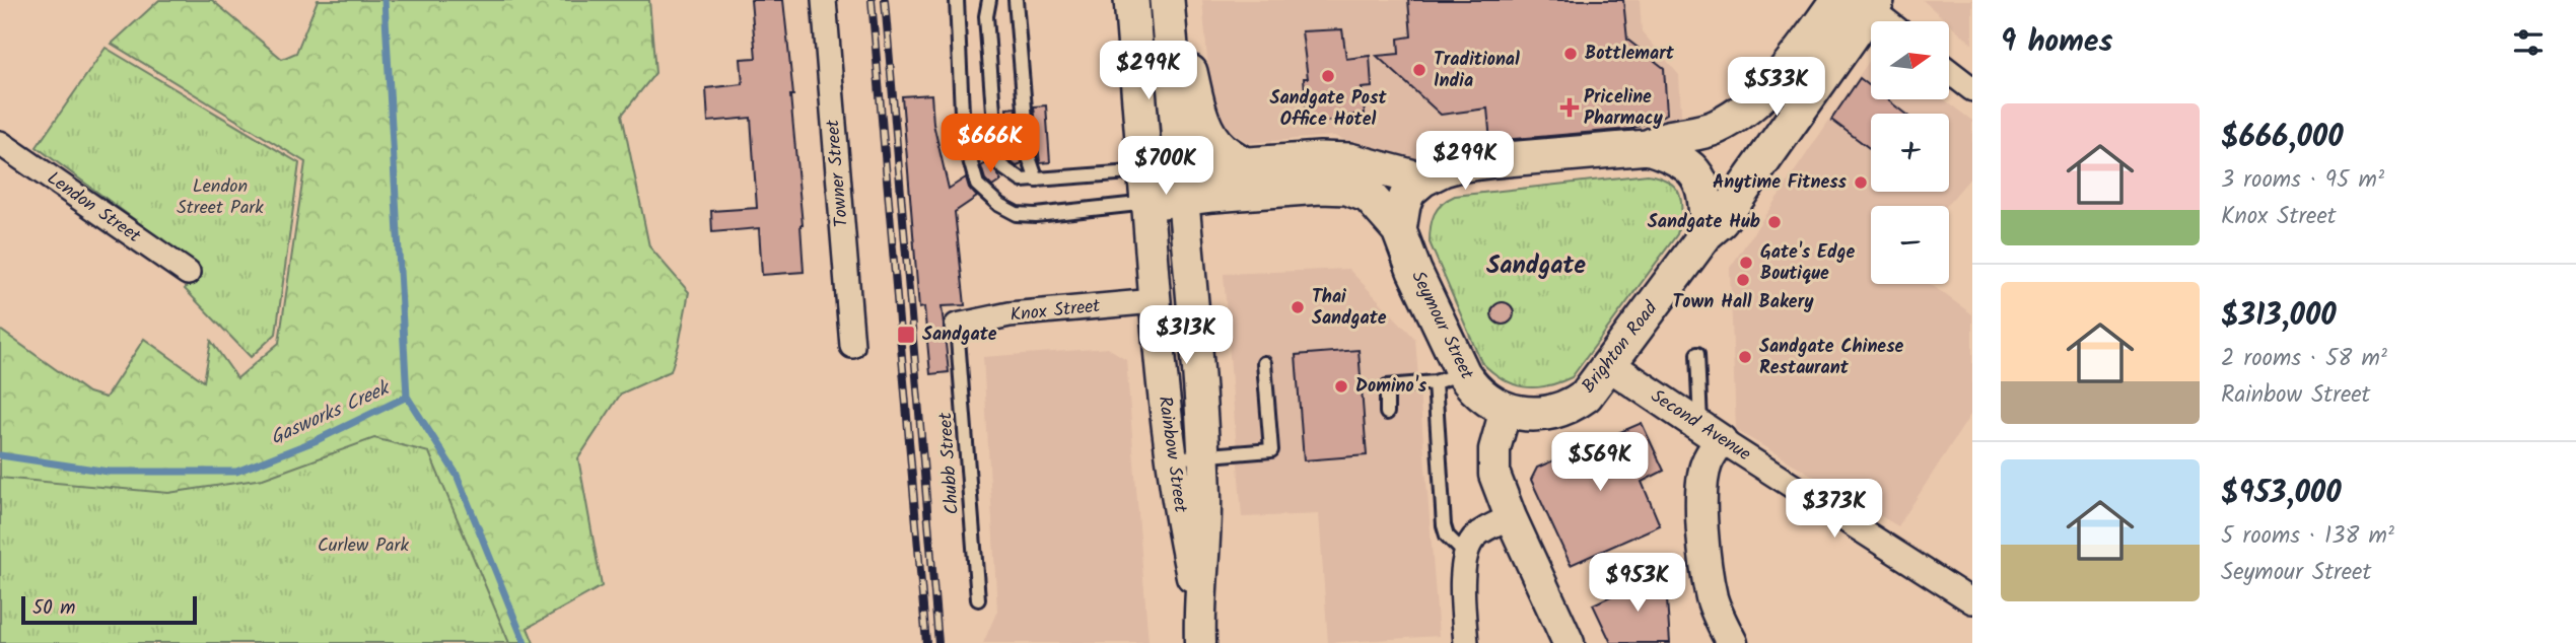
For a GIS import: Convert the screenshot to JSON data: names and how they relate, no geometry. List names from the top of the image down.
{
  "streets": {
    "main road": ["Seymour Street", "Brighton Road", "Rainbow Street"],
    "street": [
      "Towner Street",
      "Lendon Street",
      "Knox Street",
      "Second Avenue"
    ],
    "lane": ["Chubb Street"]
  },
  "crossings": [
    ["Knox Street", "Rainbow Street"],
    ["Knox Street", "Chubb Street"],
    ["Seymour Street", "Brighton Road"],
    ["Brighton Road", "Second Avenue"]
  ],
  "districts": ["Sandgate"],
  "water": ["Gasworks Creek"],
  "parks": ["Lendon Street Park", "Curlew Park"],
  "places": {
    "other": [
      "Bottlemart",
      "Traditional India",
      "Sandgate Post Office Hotel",
      "Anytime Fitness",
      "Sandgate Hub",
      "Gate's Edge Boutique",
      "Town Hall Bakery",
      "Thai Sandgate",
      "Sandgate Chinese Restaurant",
      "Domino's"
    ],
    "health": ["Priceline Pharmacy"],
    "transit": ["Sandgate"]
  },
  "scale_bar": "50 m",
  "north": "right",
  "page": {
    "heading": "9 homes",
    "map_buttons": ["+", "−"],
    "price": [
      "$299K",
      "$533K",
      "$666K",
      "$299K",
      "$700K",
      "$313K",
      "$569K",
      "$373K",
      "$953K"
    ],
    "list": [
      {
        "name": "$666,000",
        "note": "3 rooms · 95 m² · Knox Street"
      },
      {
        "name": "$313,000",
        "note": "2 rooms · 58 m² · Rainbow Street"
      },
      {
        "name": "$953,000",
        "note": "5 rooms · 138 m² · Seymour Street"
      }
    ],
    "scale": "50 m"
  }
}
